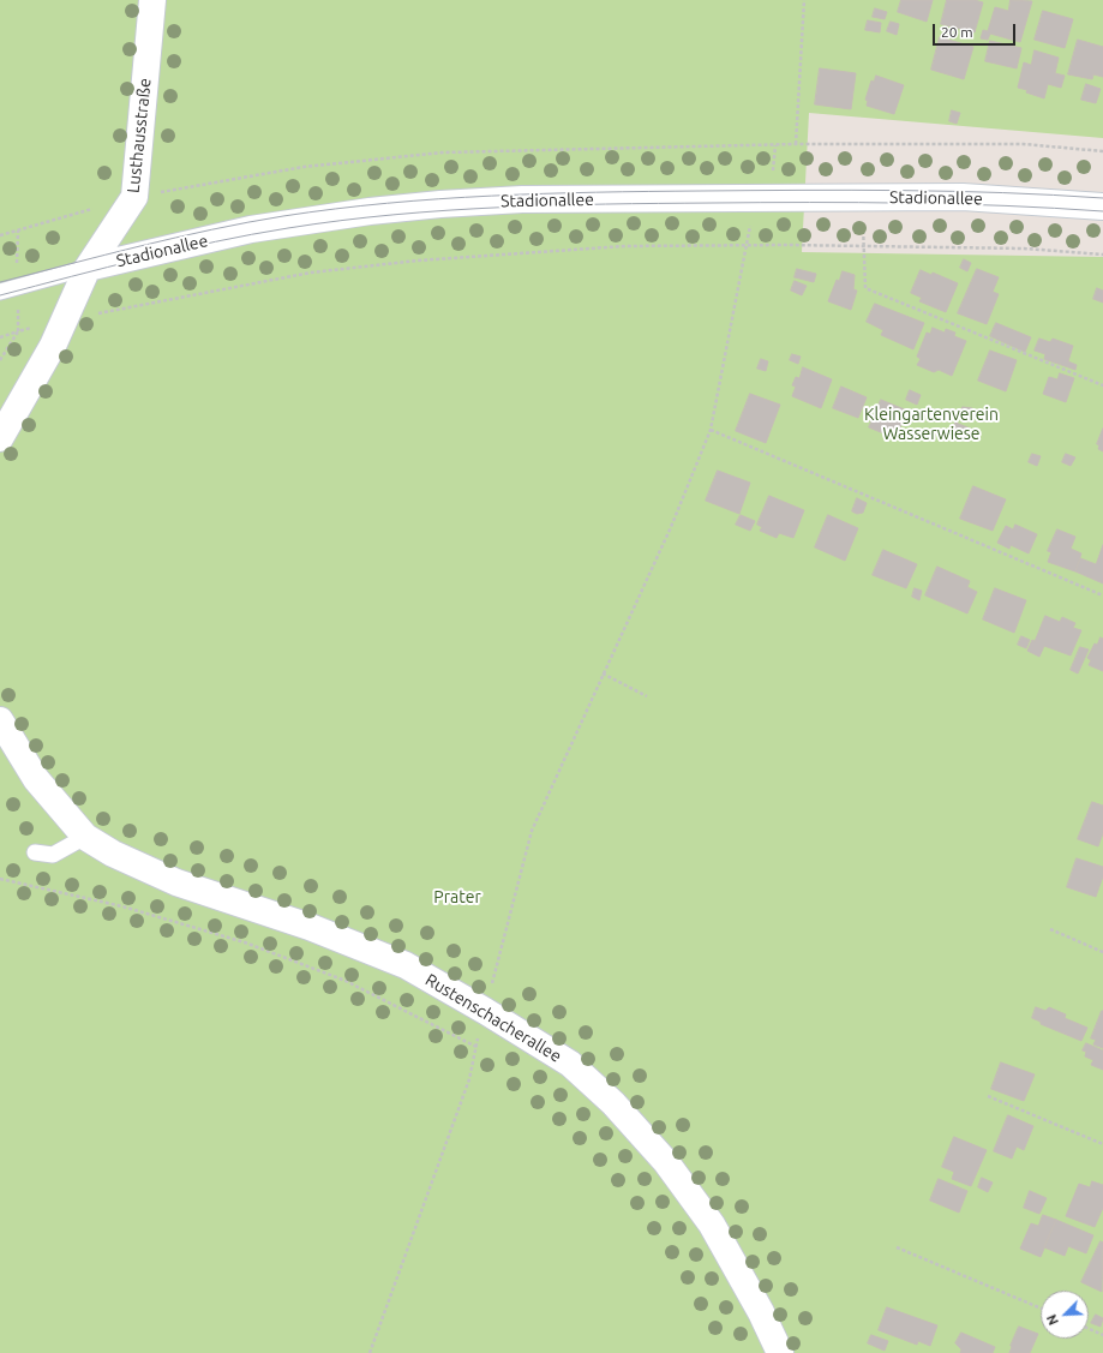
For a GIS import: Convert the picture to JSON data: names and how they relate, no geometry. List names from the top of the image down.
{
  "streets": {
    "street": ["Lusthausstraße", "Stadionallee", "Rustenschacherallee"]
  },
  "crossings": [
    ["Lusthausstraße", "Stadionallee"]
  ],
  "parks": ["Kleingartenverein Wasserwiese", "Prater"],
  "scale_bar": "20 m",
  "north": "bottom left"
}
